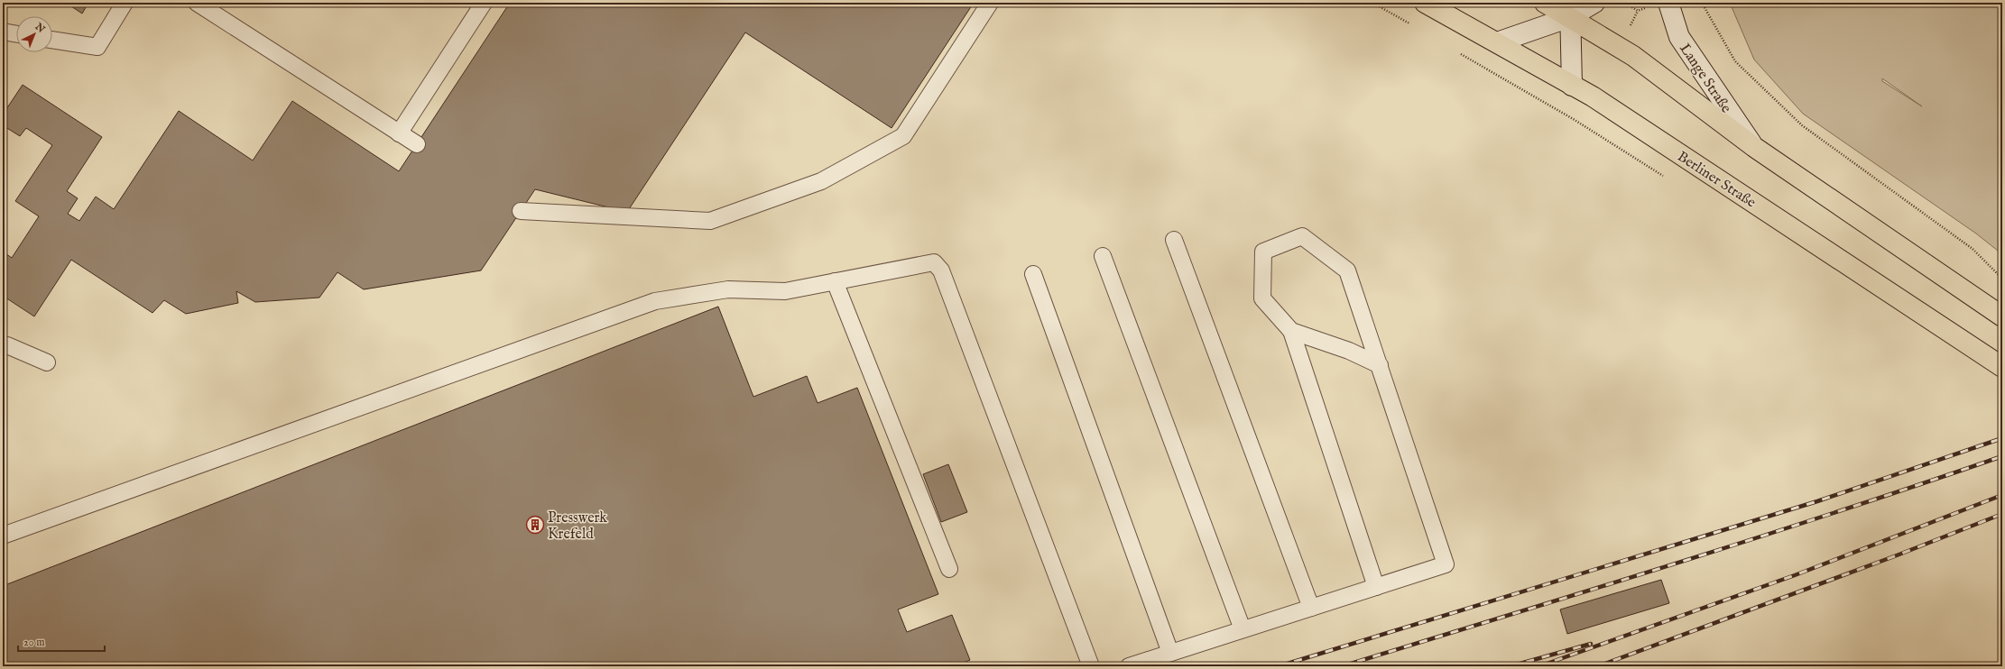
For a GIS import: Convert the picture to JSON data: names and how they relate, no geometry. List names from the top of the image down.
{
  "streets": {
    "main road": ["Lange Straße", "Berliner Straße"]
  },
  "places": {
    "building": ["Presswerk Krefeld"]
  },
  "scale_bar": "20 m",
  "north": "top right"
}
